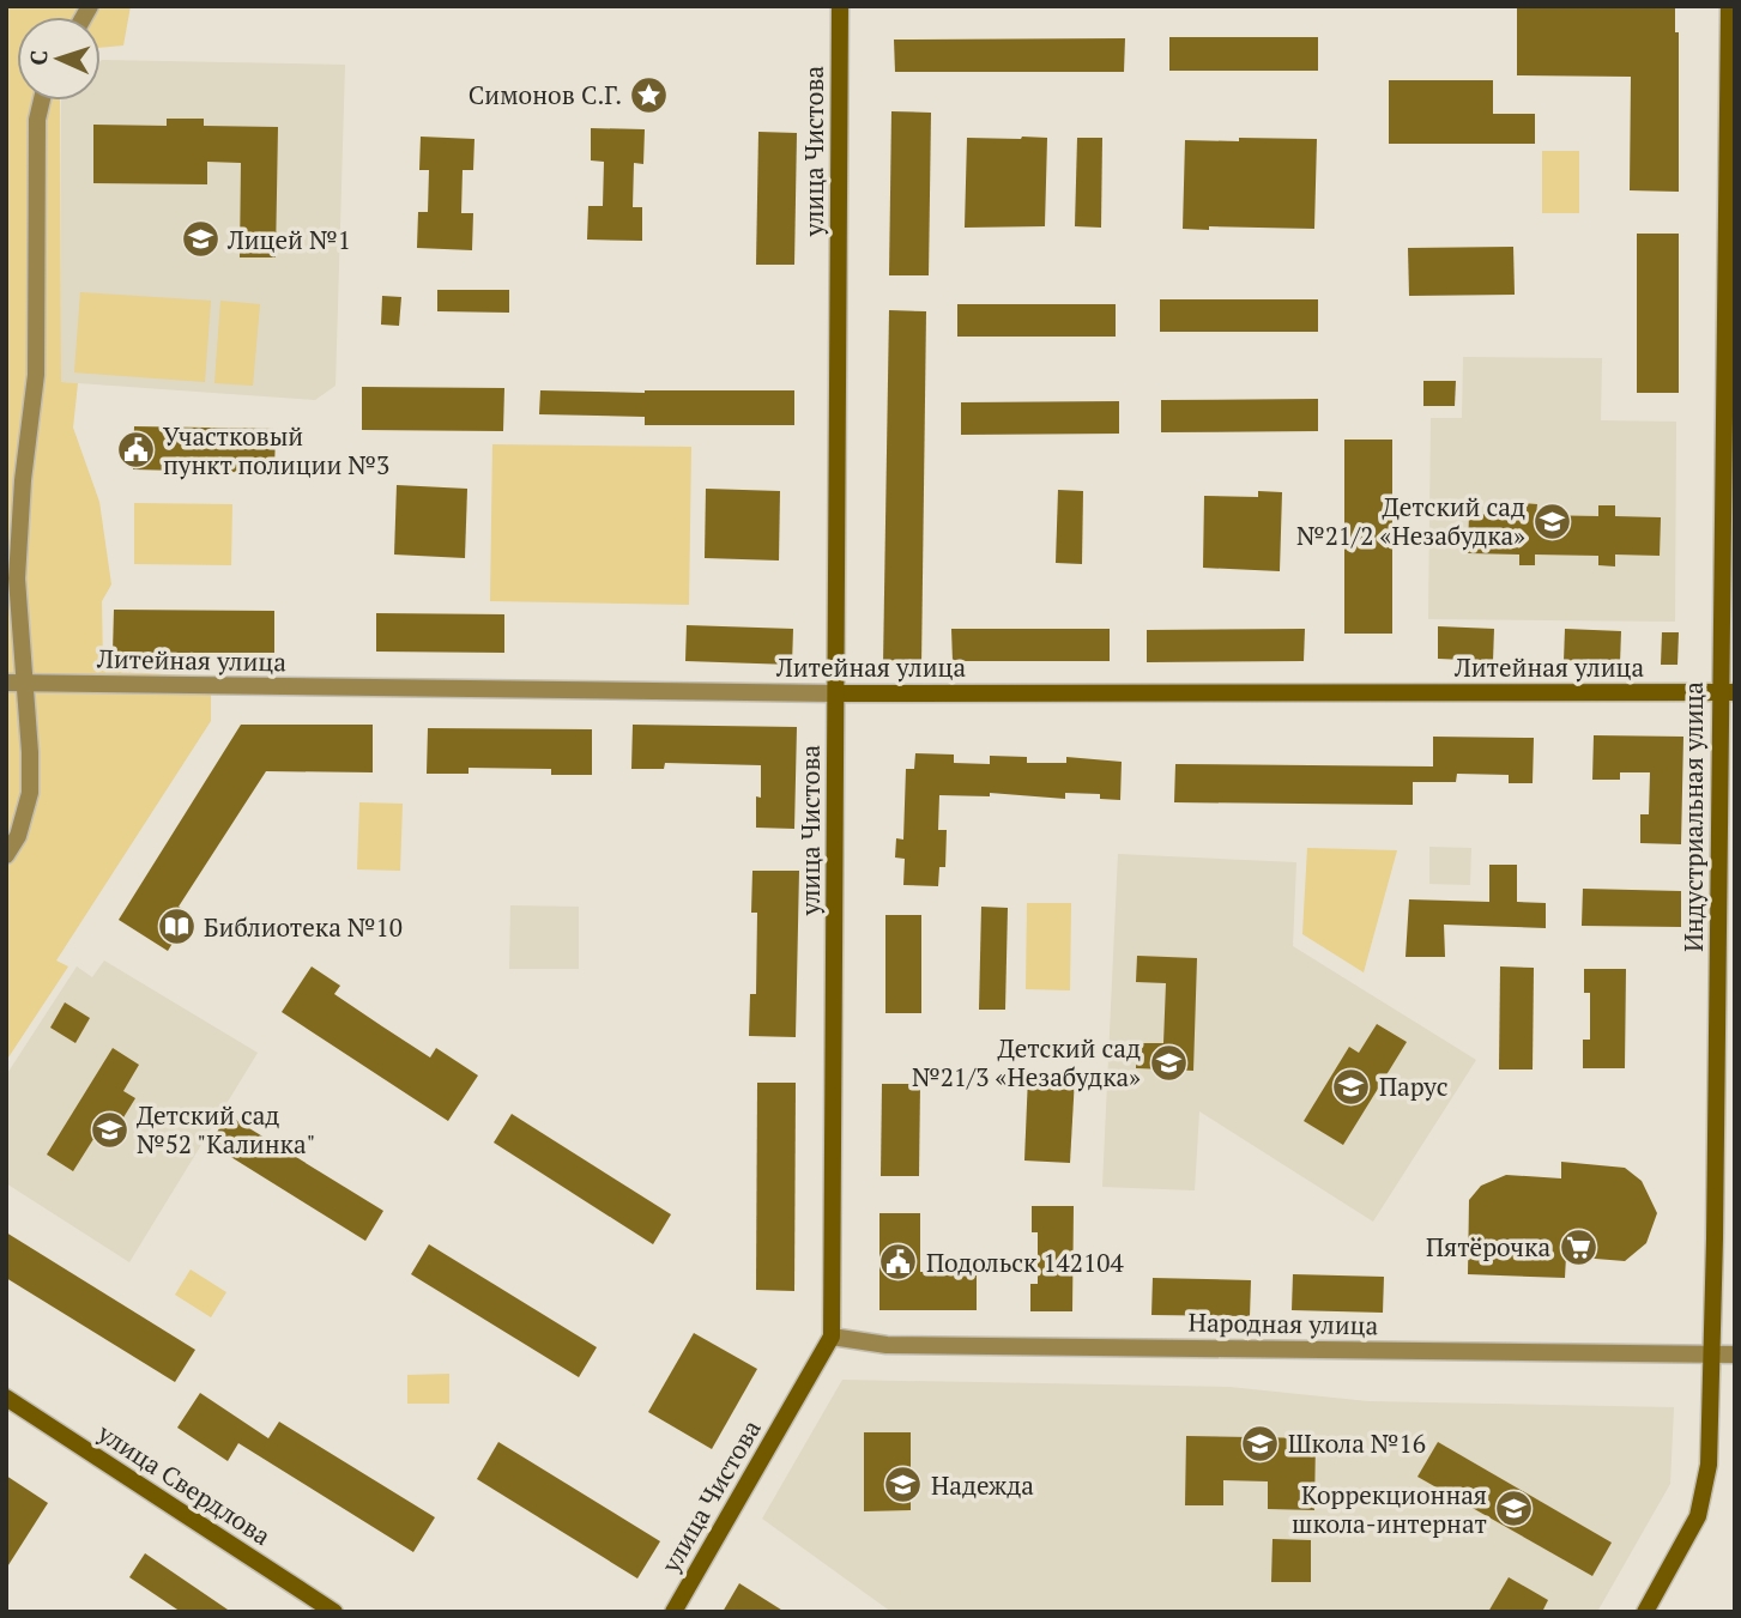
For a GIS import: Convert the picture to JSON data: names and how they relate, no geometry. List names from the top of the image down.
{
  "streets": {
    "street": [
      "улица Чистова",
      "Литейная улица",
      "Индустриальная улица",
      "Народная улица",
      "улица Свердлова"
    ]
  },
  "crossings": [
    ["улица Чистова", "Литейная улица"],
    ["улица Чистова", "Народная улица"],
    ["Литейная улица", "Индустриальная улица"],
    ["Индустриальная улица", "Народная улица"]
  ],
  "places": {
    "place": ["Симонов С.Г."],
    "school or university": [
      "Лицей №1",
      "Детский сад №21/2 «Незабудка»",
      "Детский сад №21/3 «Незабудка»",
      "Парус",
      "Детский сад №52 \"Калинка\"",
      "Школа №16",
      "Надежда",
      "Коррекционная школа-интернат"
    ],
    "public building": ["Участковый пункт полиции №3", "Подольск 142104"],
    "library": ["Библиотека №10"],
    "supermarket": ["Пятёрочка"]
  },
  "north": "left"
}
